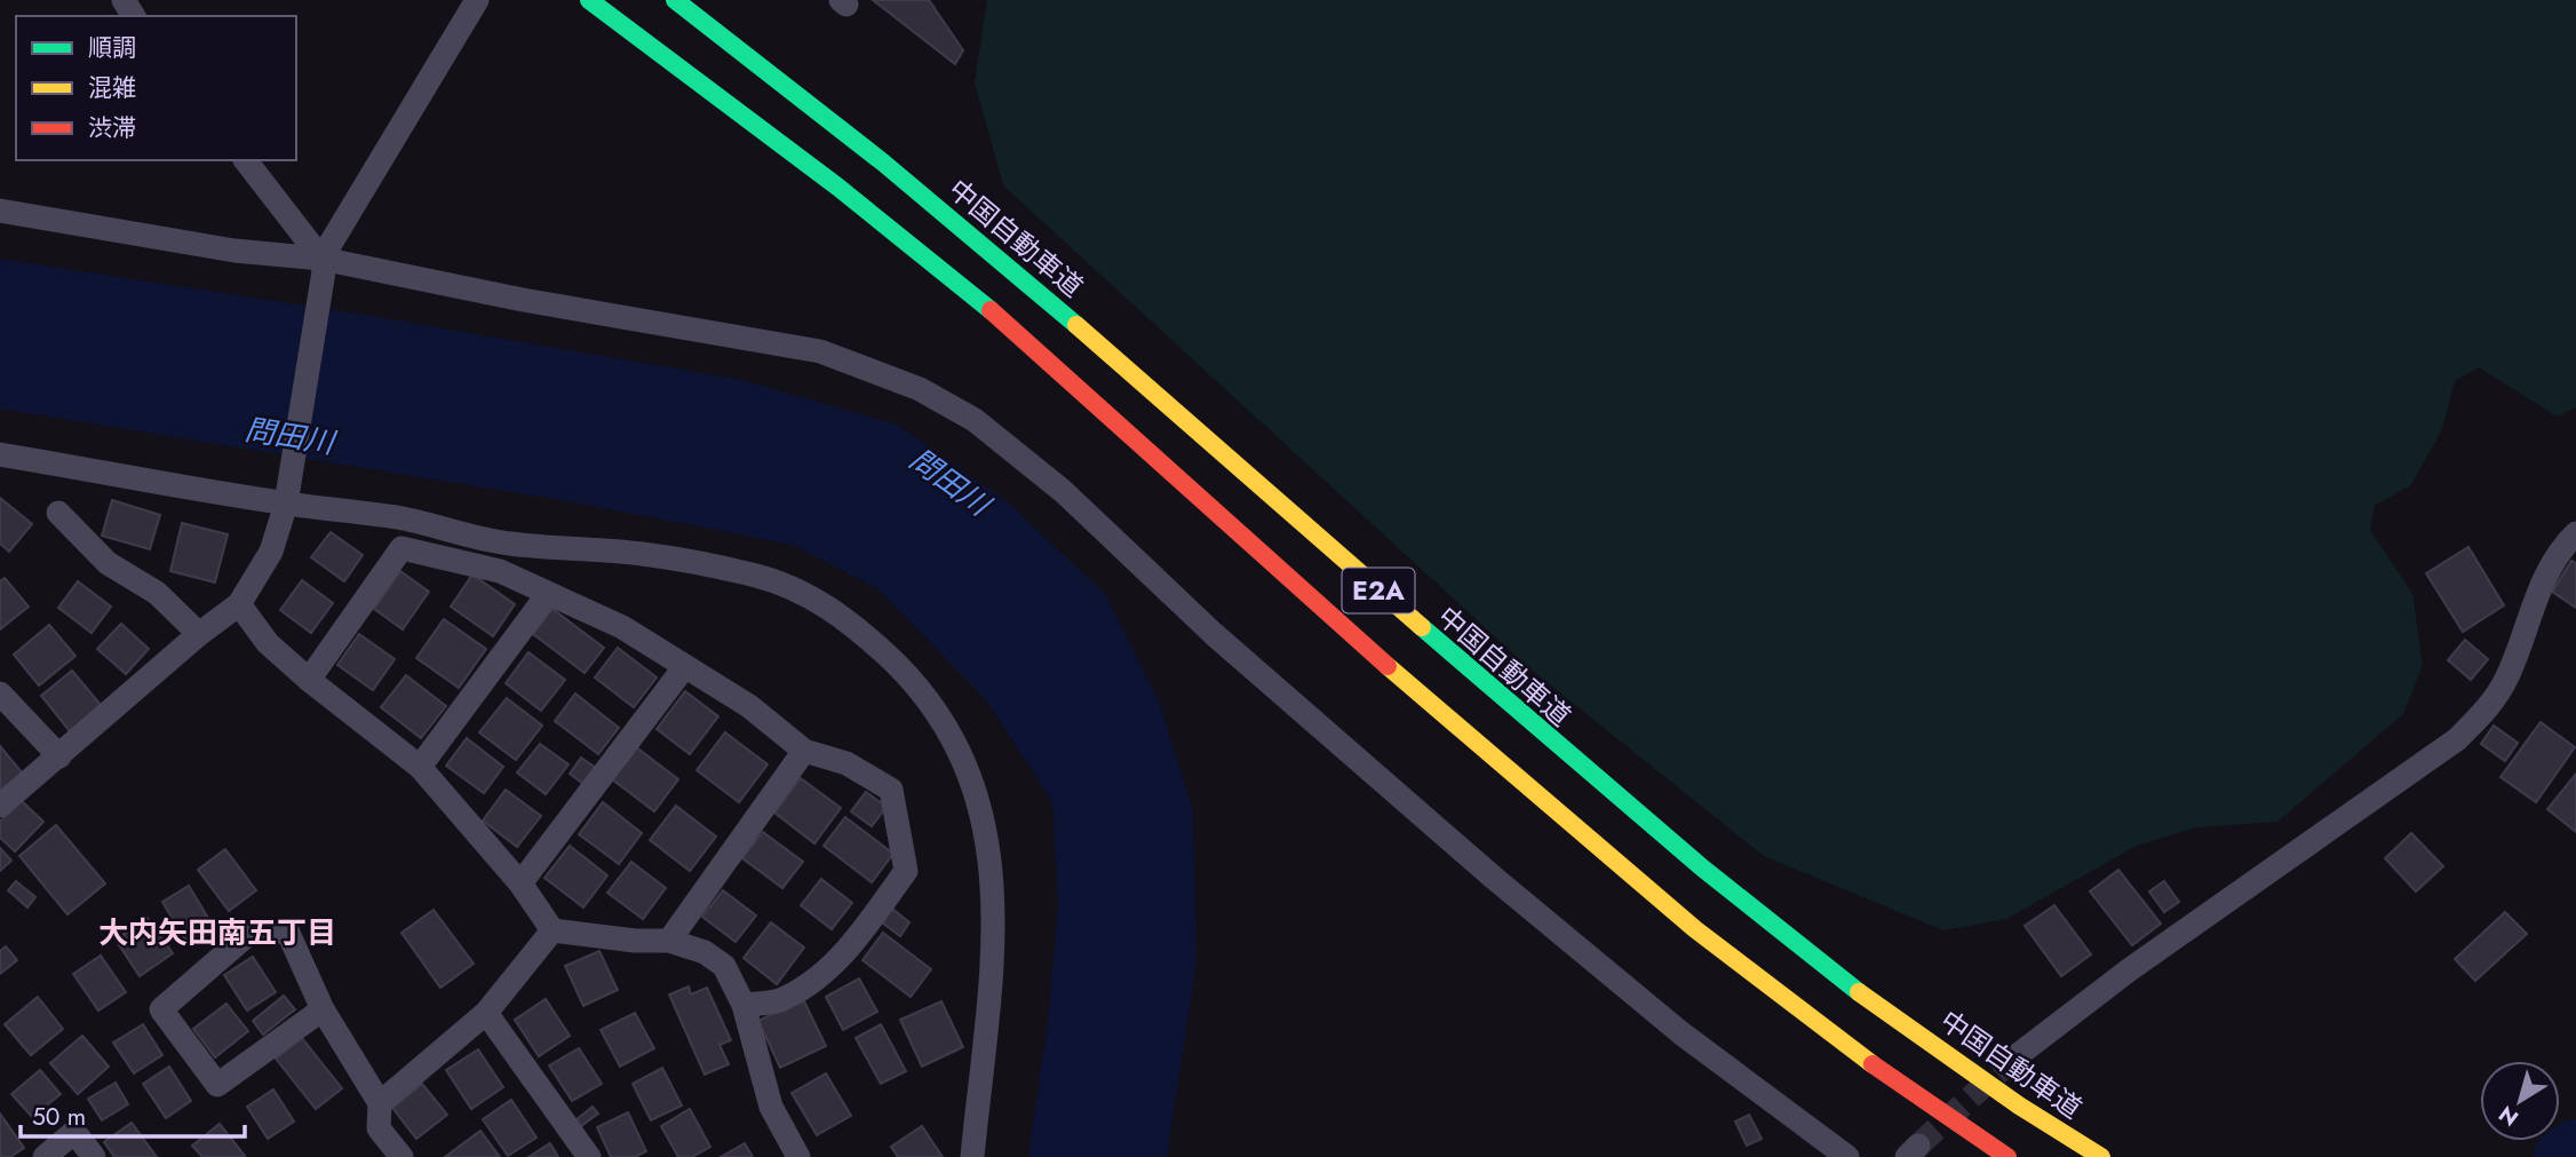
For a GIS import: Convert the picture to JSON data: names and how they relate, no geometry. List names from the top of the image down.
{
  "streets": {
    "highway": ["中国自動車道", "E2A"]
  },
  "districts": ["大内矢田南五丁目"],
  "water": ["問田川"],
  "legend": ["順調", "混雑", "渋滞"],
  "scale_bar": "50 m",
  "north": "bottom left"
}
